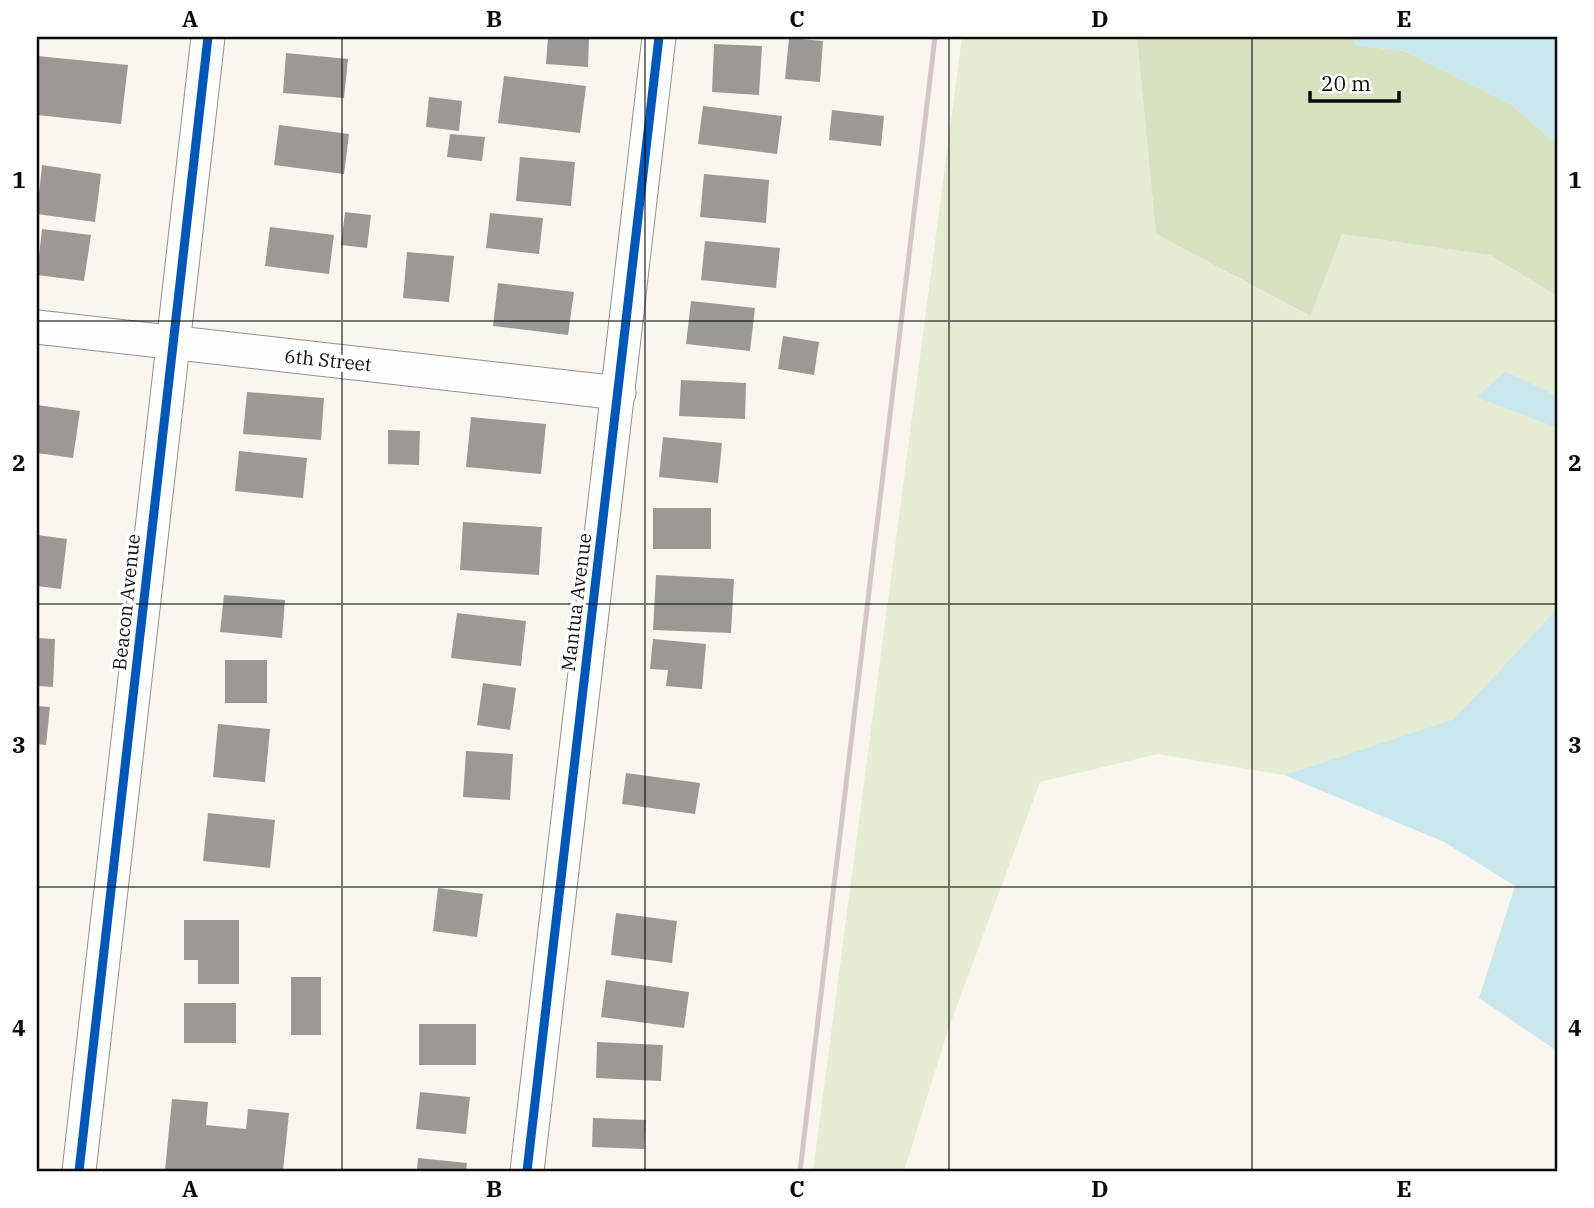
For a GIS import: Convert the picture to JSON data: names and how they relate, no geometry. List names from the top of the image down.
{
  "streets": {
    "street": ["6th Street", "Beacon Avenue", "Mantua Avenue"]
  },
  "crossings": [
    ["6th Street", "Beacon Avenue"],
    ["6th Street", "Mantua Avenue"]
  ],
  "scale_bar": "20 m",
  "grid": {
    "columns": [
      "A",
      "B",
      "C",
      "D",
      "E"
    ],
    "rows": [
      "1",
      "2",
      "3",
      "4"
    ]
  }
}
